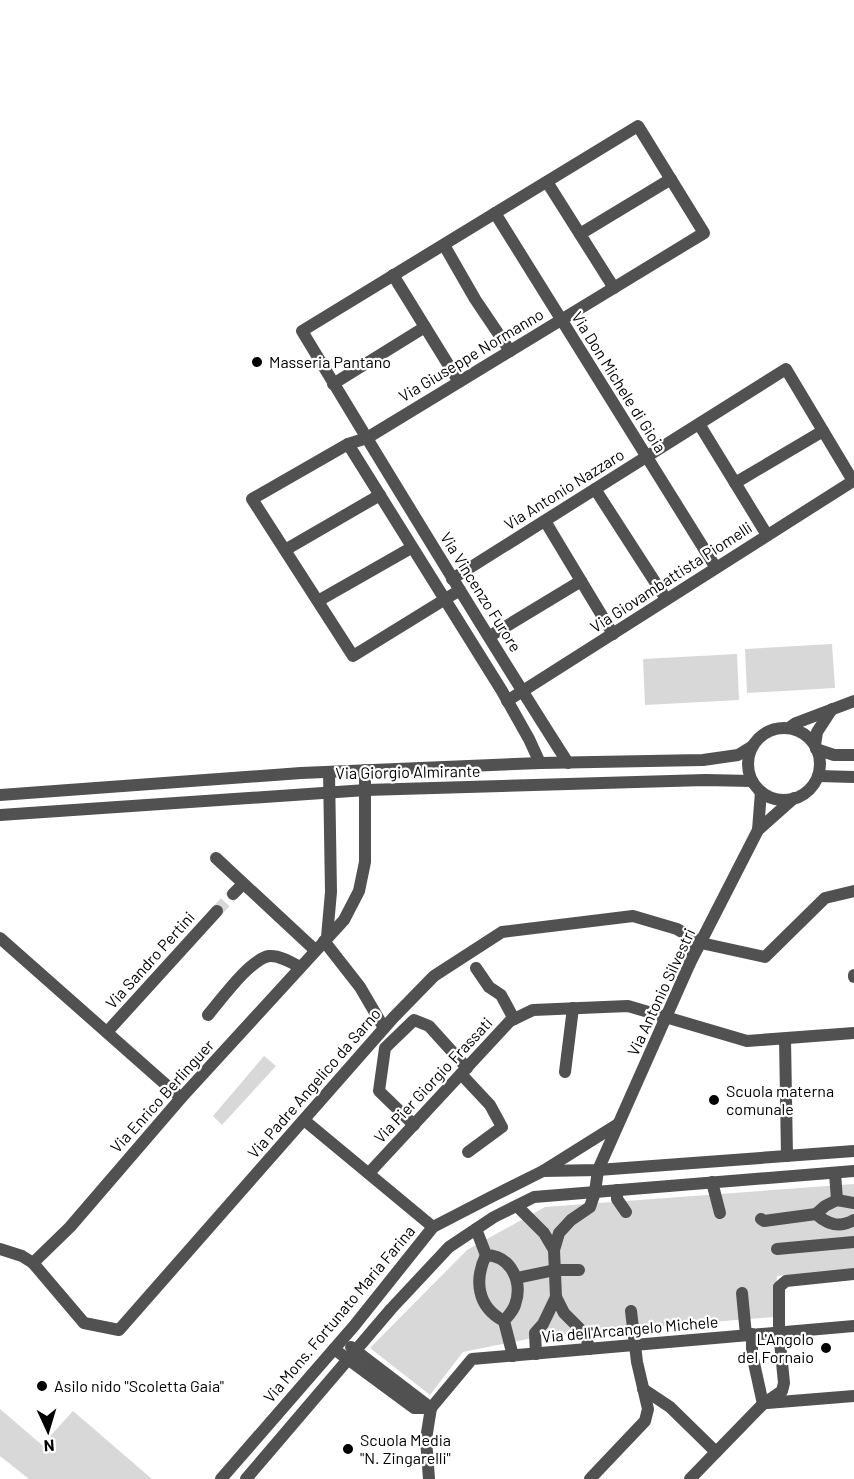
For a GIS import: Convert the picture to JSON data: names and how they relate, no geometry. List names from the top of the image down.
{
  "streets": {
    "street": [
      "Via Giuseppe Normanno",
      "Via Don Michele di Gioia",
      "Via Antonio Nazzaro",
      "Via Giovambattista Piomelli",
      "Via Vincenzo Furore",
      "Via Giorgio Almirante",
      "Via Sandro Pertini",
      "Via Antonio Silvestri",
      "Via Pier Giorgio Frassati",
      "Via Padre Angelico da Sarno",
      "Via Enrico Berlinguer",
      "Via Mons. Fortunato Maria Farina",
      "Via dell'Arcangelo Michele"
    ]
  },
  "crossings": [
    ["Via Giuseppe Normanno", "Via Don Michele di Gioia"],
    ["Via Giuseppe Normanno", "Via Vincenzo Furore"],
    ["Via Don Michele di Gioia", "Via Antonio Nazzaro"],
    ["Via Don Michele di Gioia", "Via Giovambattista Piomelli"],
    ["Via Antonio Nazzaro", "Via Vincenzo Furore"],
    ["Via Giovambattista Piomelli", "Via Vincenzo Furore"],
    ["Via Vincenzo Furore", "Via Giorgio Almirante"],
    ["Via Giorgio Almirante", "Via Antonio Silvestri"],
    ["Via Giorgio Almirante", "Via Enrico Berlinguer"],
    ["Via Sandro Pertini", "Via Enrico Berlinguer"],
    ["Via Antonio Silvestri", "Via Pier Giorgio Frassati"],
    ["Via Antonio Silvestri", "Via Padre Angelico da Sarno"],
    ["Via Antonio Silvestri", "Via Mons. Fortunato Maria Farina"],
    ["Via Padre Angelico da Sarno", "Via Enrico Berlinguer"]
  ],
  "places": [
    "Masseria Pantano",
    "Scuola materna comunale",
    "L'Angolo del Fornaio",
    "Asilo nido \"Scoletta Gaia\"",
    "Scuola Media \"N. Zingarelli\""
  ],
  "north": "bottom"
}
